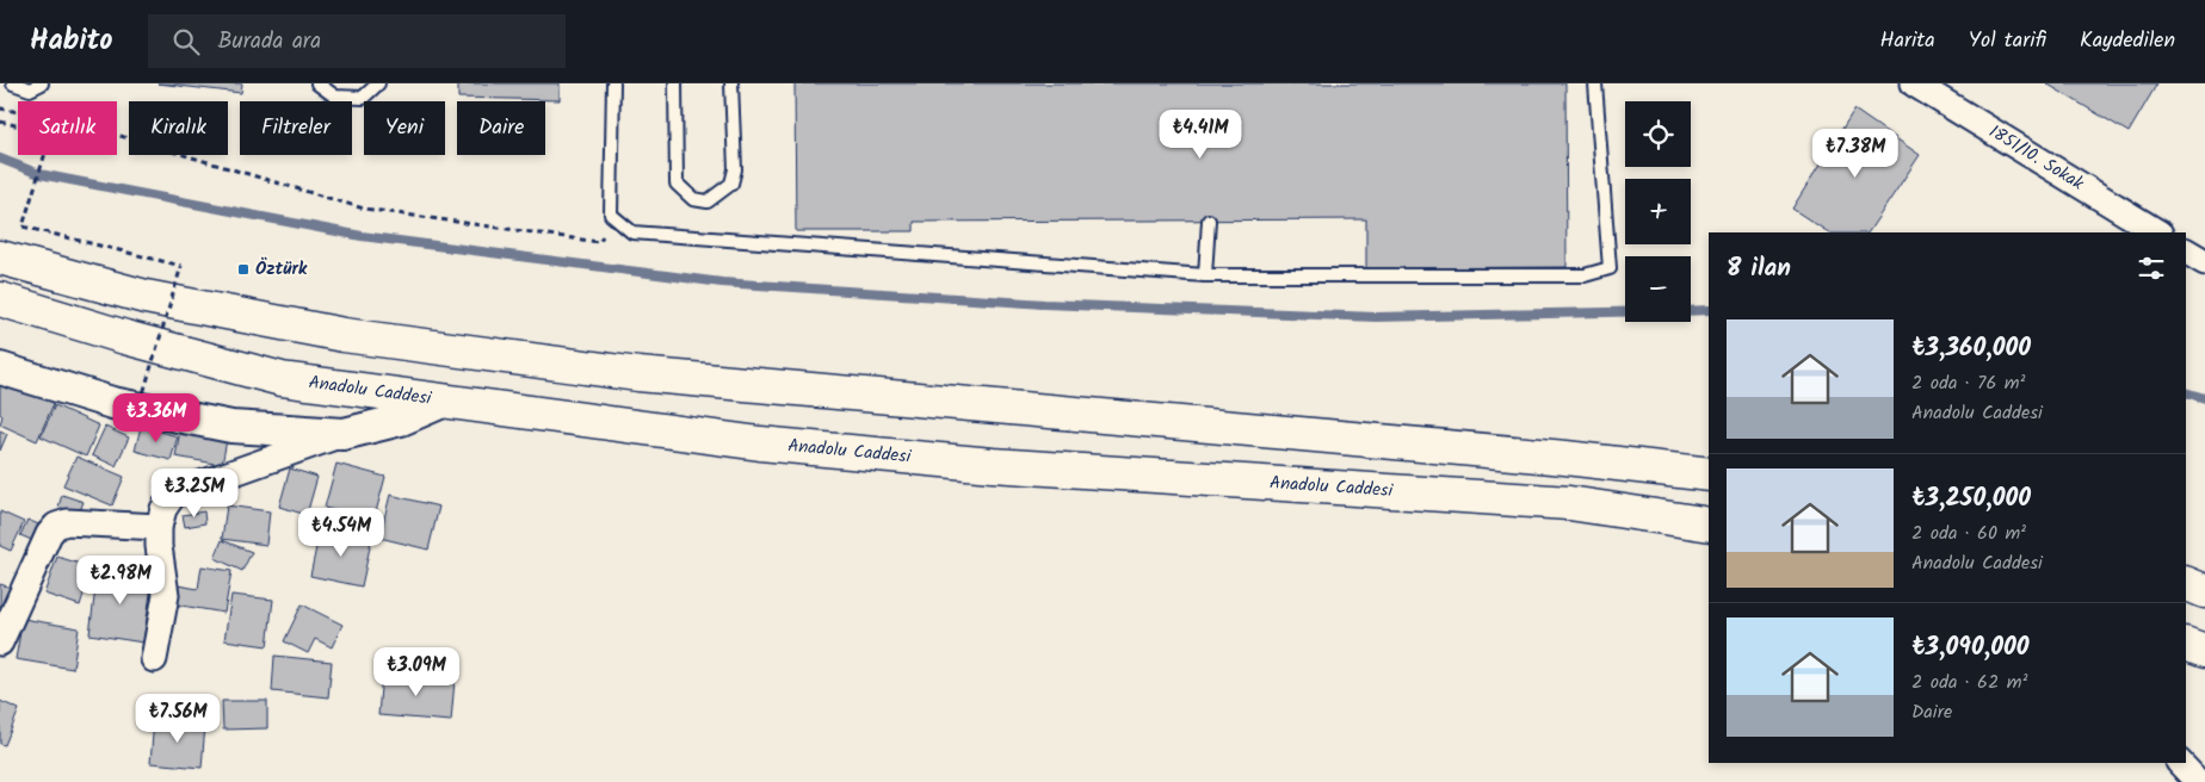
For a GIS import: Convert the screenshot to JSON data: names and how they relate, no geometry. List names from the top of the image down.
{
  "streets": {
    "highway": ["Anadolu Caddesi"],
    "street": ["1851/10. Sokak"]
  },
  "places": {
    "transit": ["Öztürk"]
  },
  "page": {
    "header": "Habito",
    "search": "Burada ara",
    "nav": ["Harita", "Yol tarifi", "Kaydedilen"],
    "map_buttons": ["+", "−"],
    "chip": [
      "Satılık",
      "Kiralık",
      "Filtreler",
      "Yeni",
      "Daire"
    ],
    "price": [
      "₺4.41M",
      "₺7.38M",
      "₺3.36M",
      "₺3.25M",
      "₺4.54M",
      "₺2.98M",
      "₺3.09M",
      "₺7.56M"
    ],
    "heading": "8 ilan",
    "list": [
      {
        "name": "₺3,360,000",
        "note": "2 oda · 76 m² · Anadolu Caddesi"
      },
      {
        "name": "₺3,250,000",
        "note": "2 oda · 60 m² · Anadolu Caddesi"
      },
      {
        "name": "₺3,090,000",
        "note": "2 oda · 62 m² · Daire"
      }
    ]
  }
}
